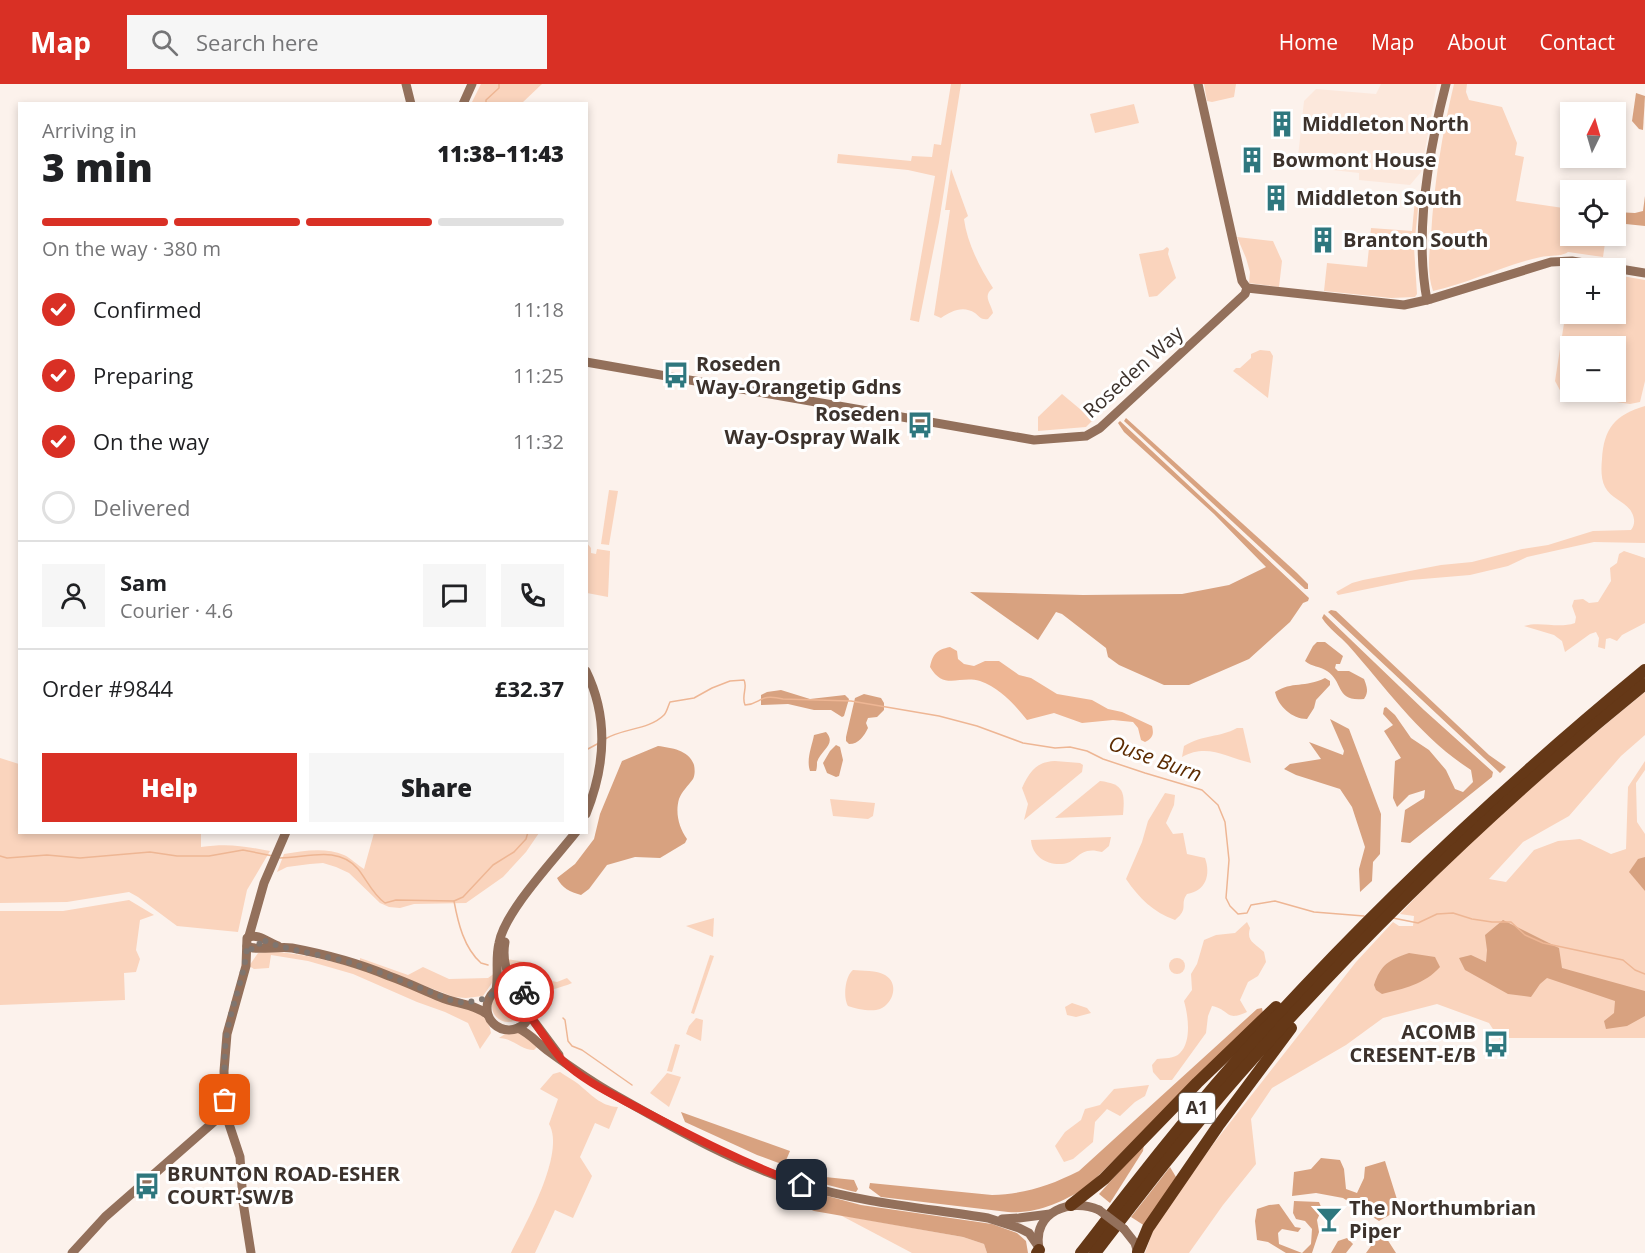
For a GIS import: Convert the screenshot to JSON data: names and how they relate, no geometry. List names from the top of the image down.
{
  "streets": {
    "highway": ["A1"],
    "street": ["Roseden Way"]
  },
  "water": ["Ouse Burn"],
  "places": {
    "building": [
      "Middleton North",
      "Bowmont House",
      "Middleton South",
      "Branton South"
    ],
    "bus stop": [
      "Roseden Way-Orangetip Gdns",
      "Roseden Way-Ospray Walk",
      "ACOMB CRESENT-E/B",
      "BRUNTON ROAD-ESHER COURT-SW/B"
    ],
    "bar": ["The Northumbrian Piper"]
  },
  "north": "top",
  "page": {
    "header": "Map",
    "search": "Search here",
    "nav": [
      "Home",
      "Map",
      "About",
      "Contact"
    ],
    "map_buttons": ["+", "−"],
    "heading": ["3 min", "Arriving in", "11:38–11:43"],
    "panel": [
      "Sam",
      "Courier · 4.6",
      "Order #9844",
      "£32.37"
    ],
    "bar": "On the way · 380 m",
    "list": [
      ["Confirmed", "11:18"],
      ["Preparing", "11:25"],
      ["On the way", "11:32"],
      "Delivered"
    ],
    "buttons": ["Help", "Share"]
  }
}
